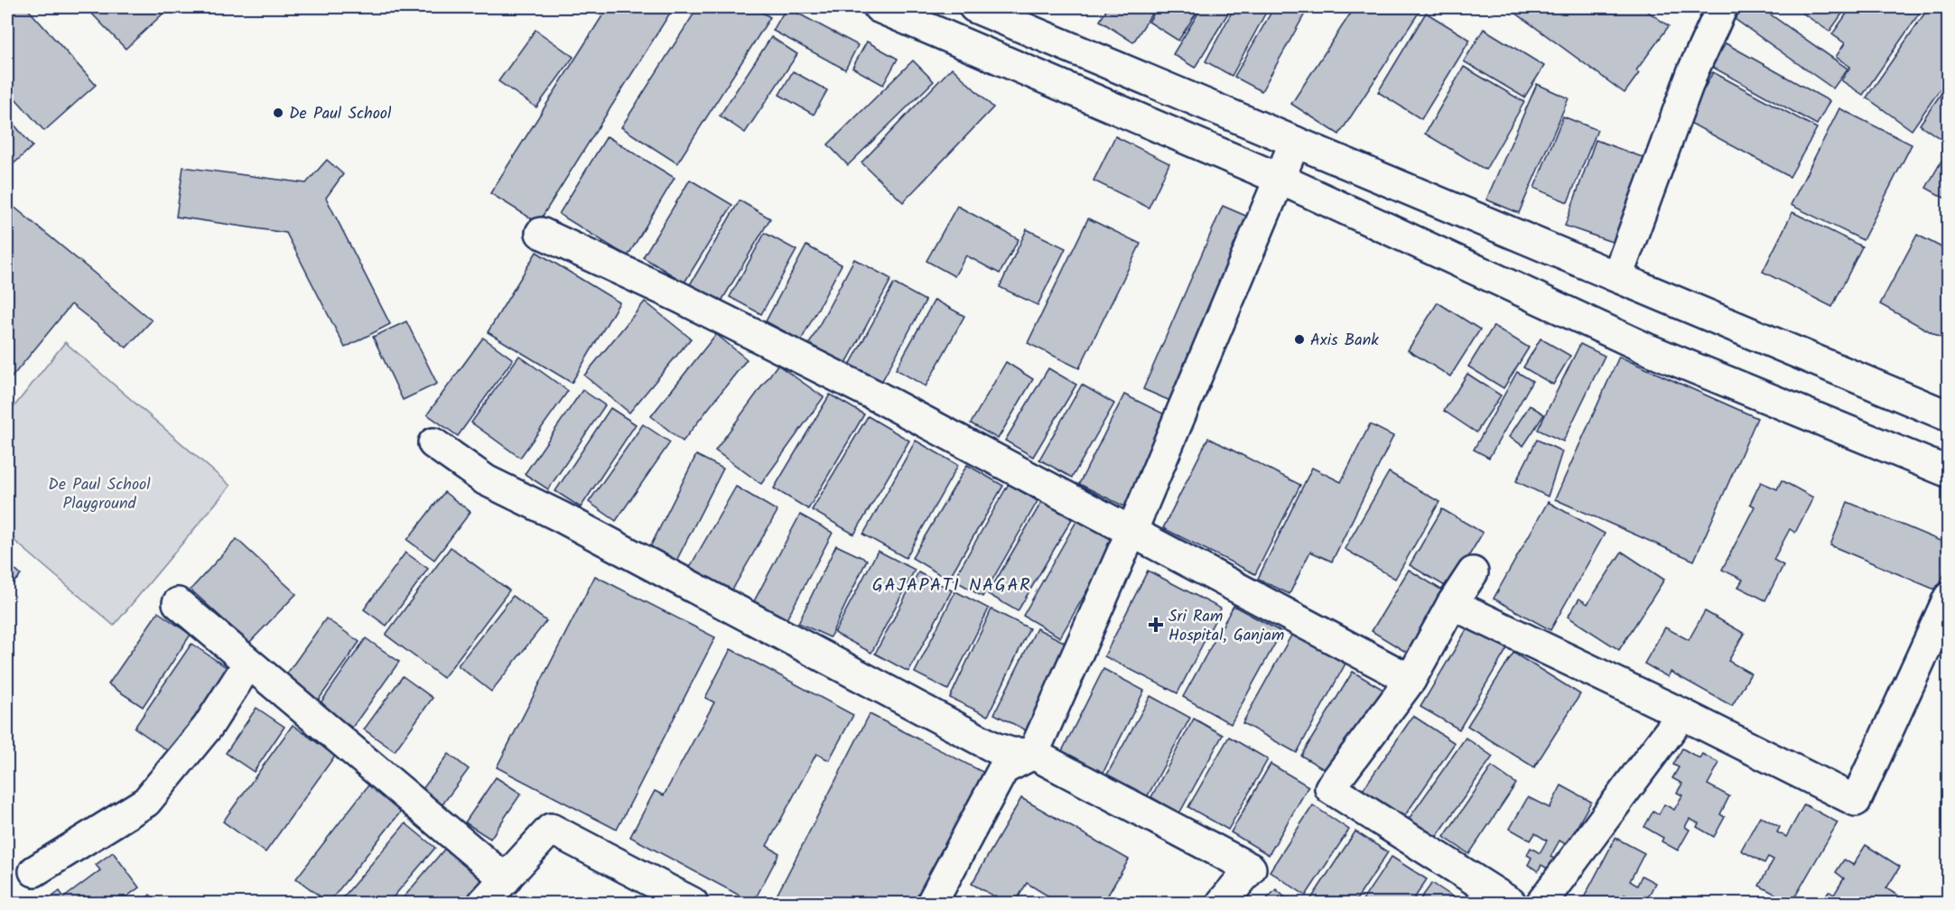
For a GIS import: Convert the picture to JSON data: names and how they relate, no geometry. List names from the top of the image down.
{
  "districts": ["GAJAPATI NAGAR"],
  "parks": ["De Paul School Playground"],
  "places": {
    "other": ["De Paul School", "Axis Bank"],
    "health": ["Sri Ram Hospital, Ganjam"]
  }
}
